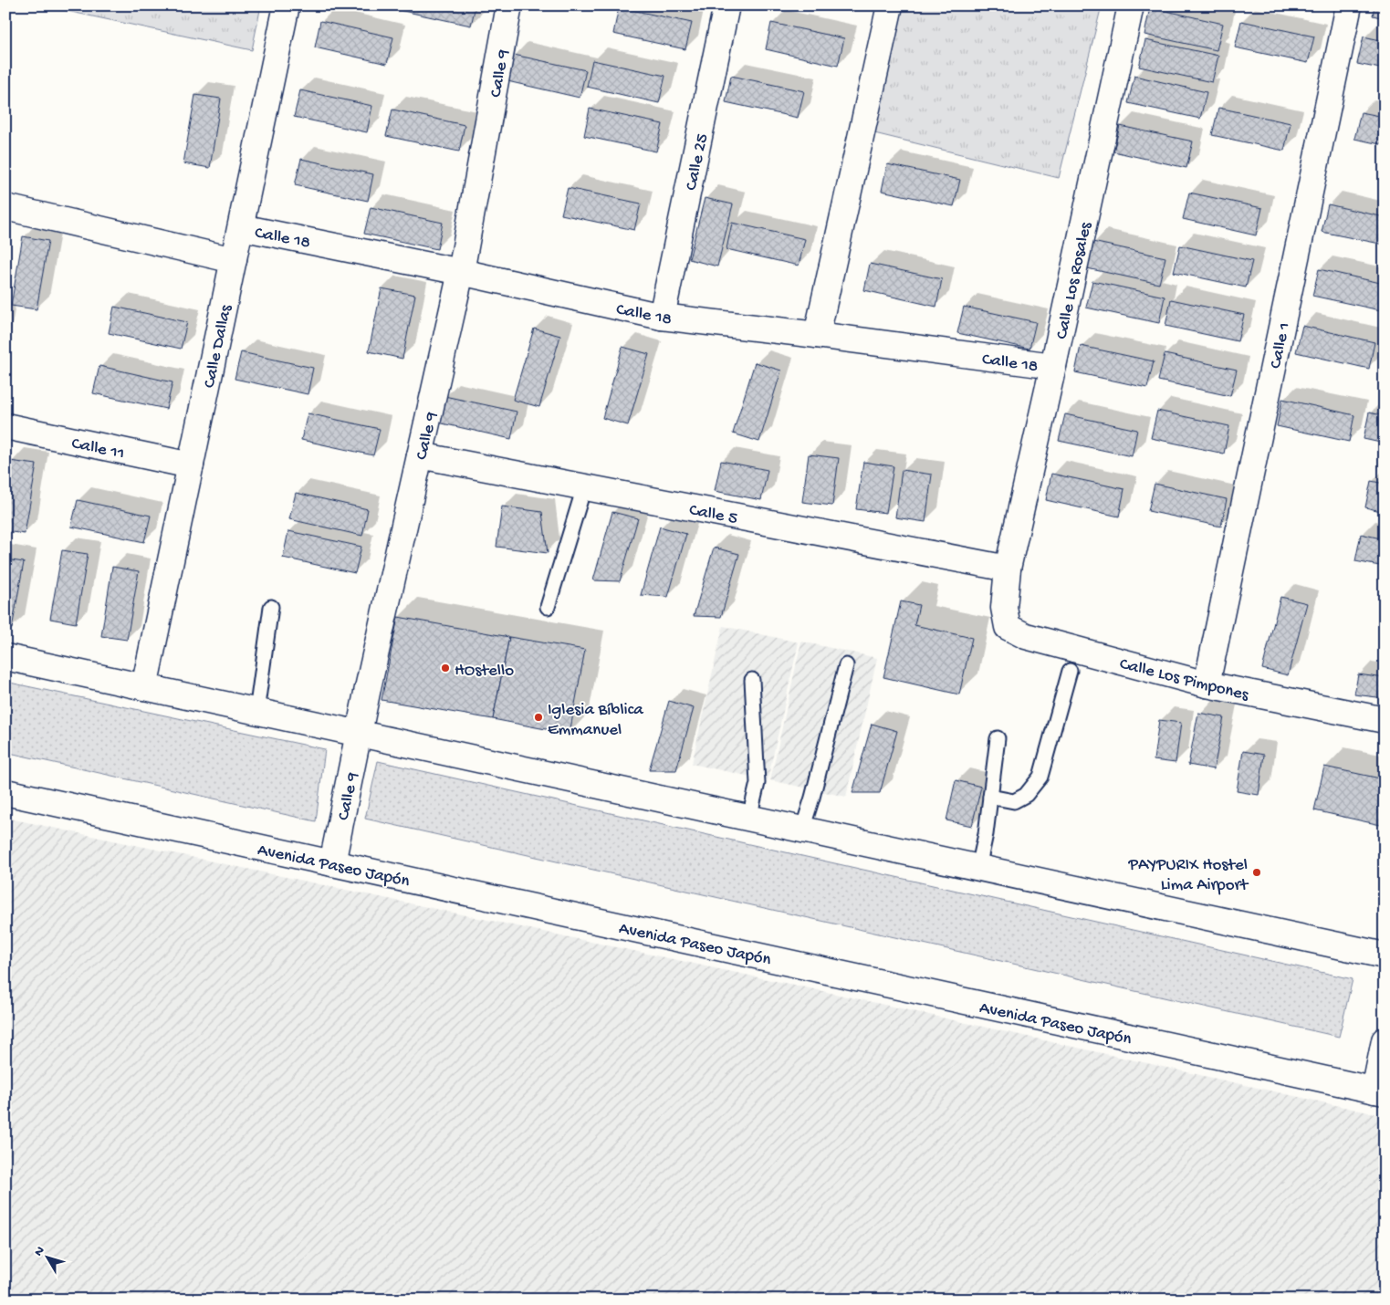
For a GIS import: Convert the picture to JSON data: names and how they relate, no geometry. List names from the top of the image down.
{
  "streets": {
    "street": [
      "Calle 9",
      "Calle 25",
      "Calle 18",
      "Calle Los Rosales",
      "Calle 1",
      "Calle Dallas",
      "Calle 11",
      "Calle 5",
      "Calle Los Pimpones",
      "Avenida Paseo Japón"
    ]
  },
  "crossings": [
    ["Calle 9", "Calle 18"],
    ["Calle 9", "Calle 5"],
    ["Calle 9", "Avenida Paseo Japón"],
    ["Calle 25", "Calle 18"],
    ["Calle 18", "Calle Los Rosales"],
    ["Calle 18", "Calle Dallas"],
    ["Calle Los Rosales", "Calle 5"],
    ["Calle Los Rosales", "Calle Los Pimpones"],
    ["Calle 1", "Calle Los Pimpones"],
    ["Calle Dallas", "Calle 11"]
  ],
  "places": ["HOstello", "Iglesia Bíblica Emmanuel", "PAYPURIX Hostel Lima Airport"],
  "north": "top left"
}
